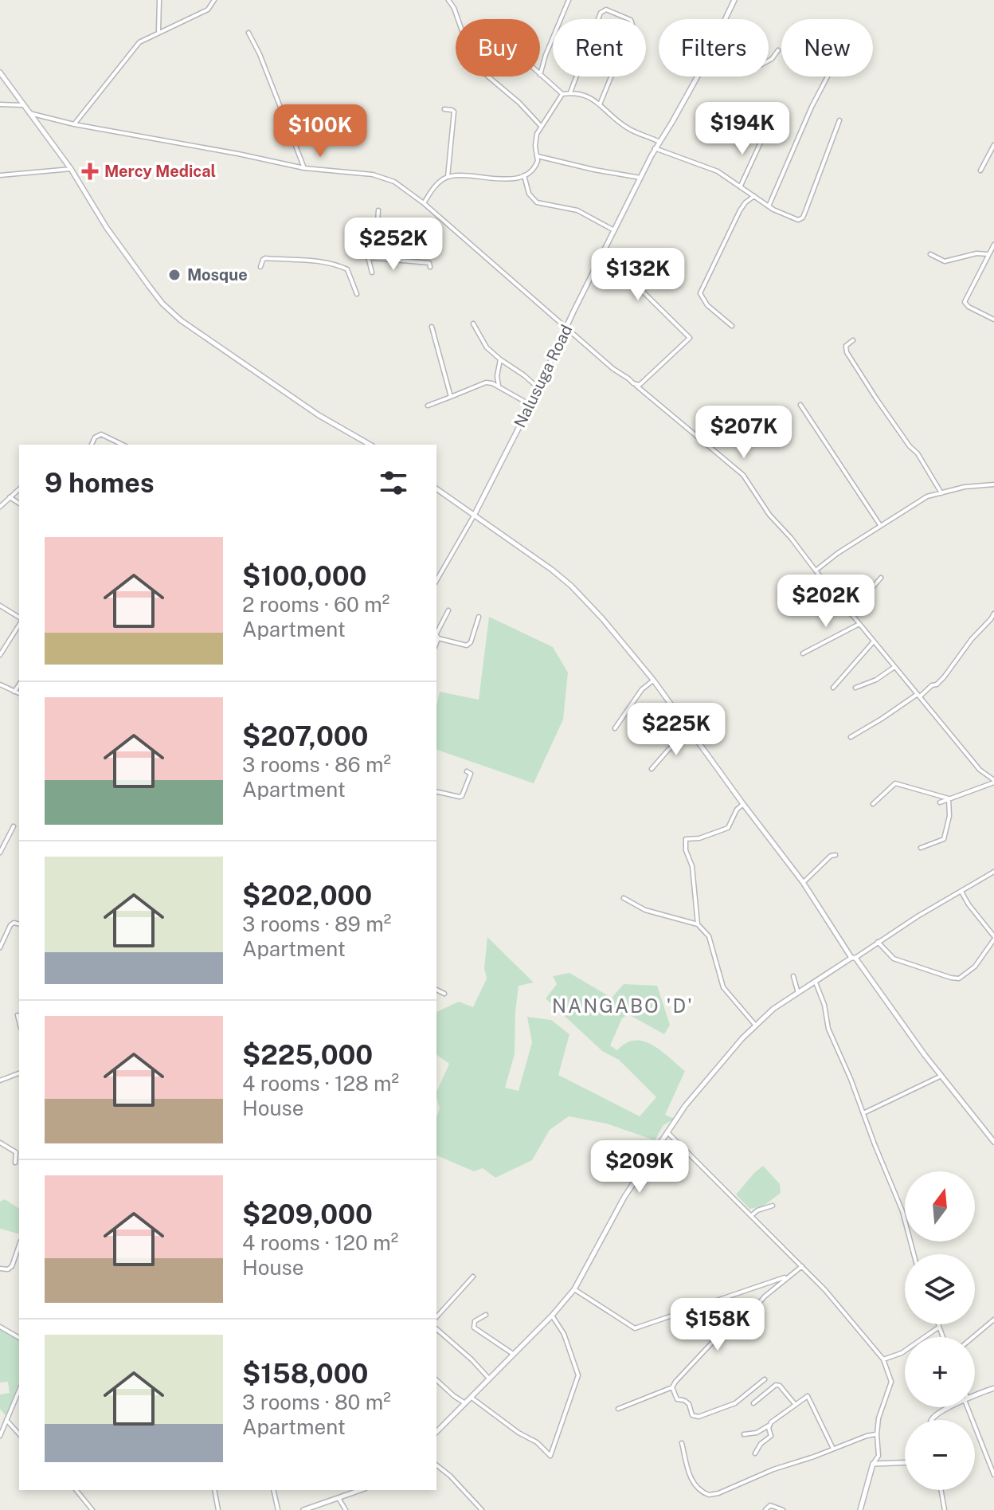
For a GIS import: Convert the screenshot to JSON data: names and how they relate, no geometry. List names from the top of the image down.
{
  "streets": {
    "street": ["Nalusuga Road"]
  },
  "districts": ["NANGABO 'D'"],
  "places": {
    "health": ["Mercy Medical"],
    "other": ["Mosque"]
  },
  "north": "top",
  "page": {
    "chip": [
      "Buy",
      "Rent",
      "Filters",
      "New"
    ],
    "price": [
      "$194K",
      "$100K",
      "$252K",
      "$132K",
      "$207K",
      "$202K",
      "$225K",
      "$209K",
      "$158K"
    ],
    "heading": "9 homes",
    "list": [
      {
        "name": "$100,000",
        "note": "2 rooms · 60 m² · Apartment"
      },
      {
        "name": "$207,000",
        "note": "3 rooms · 86 m² · Apartment"
      },
      {
        "name": "$202,000",
        "note": "3 rooms · 89 m² · Apartment"
      },
      {
        "name": "$225,000",
        "note": "4 rooms · 128 m² · House"
      },
      {
        "name": "$209,000",
        "note": "4 rooms · 120 m² · House"
      },
      {
        "name": "$158,000",
        "note": "3 rooms · 80 m² · Apartment"
      }
    ],
    "map_buttons": ["+", "−"]
  }
}
